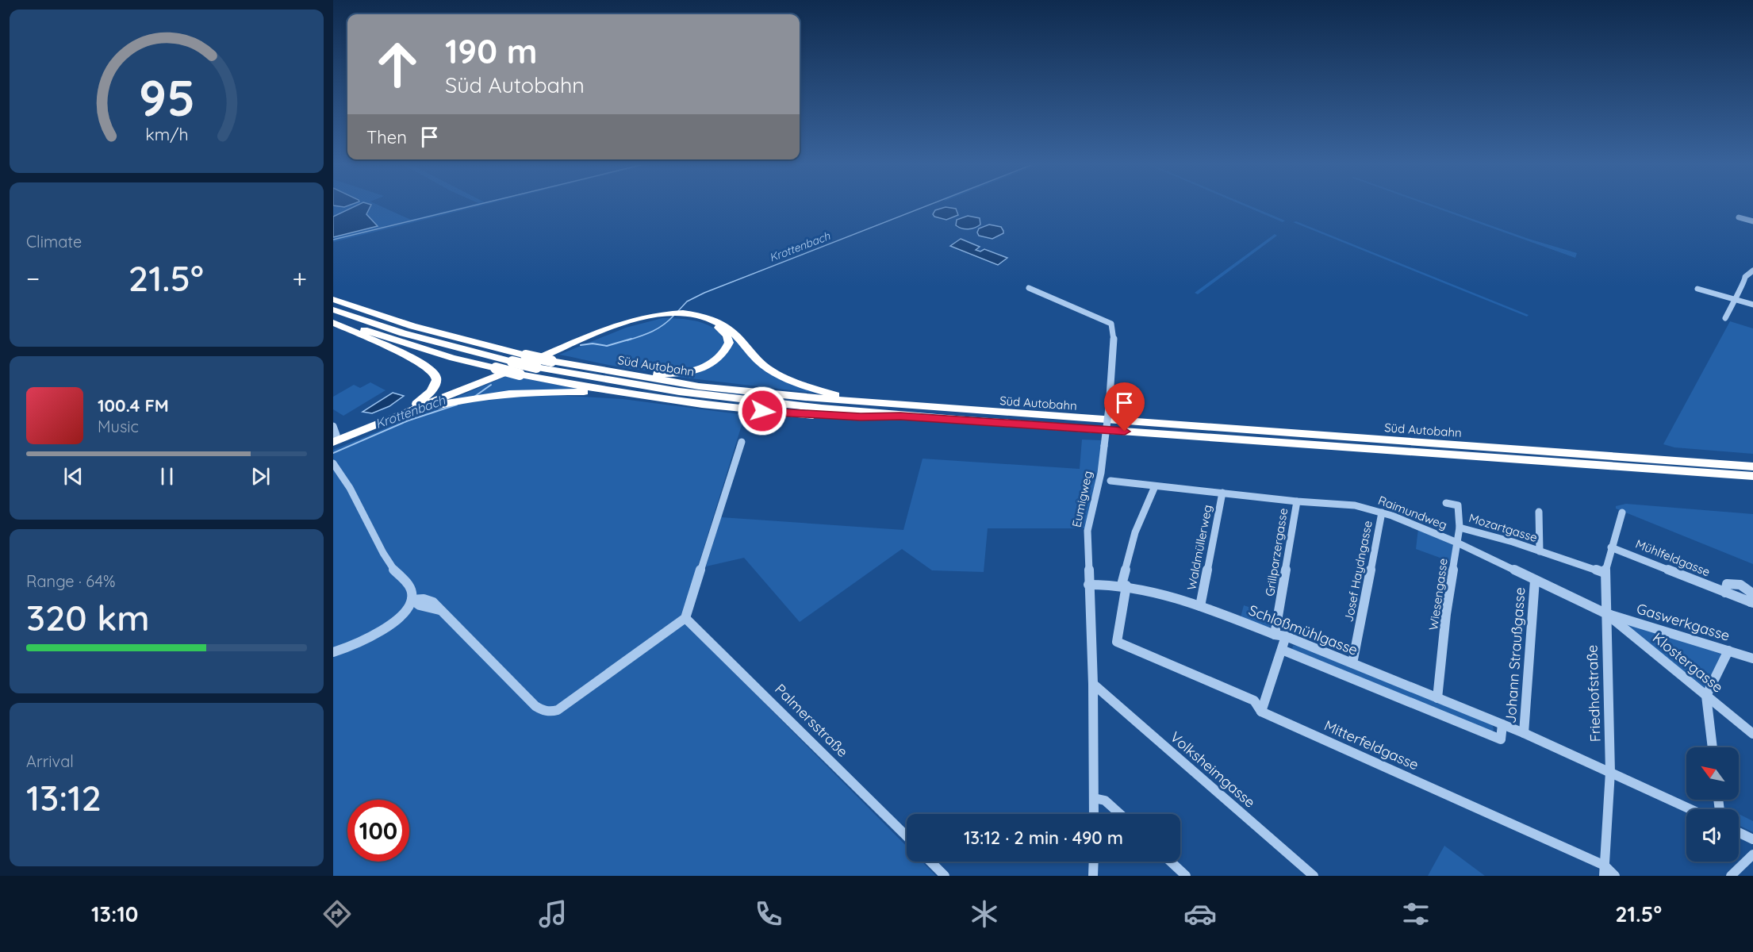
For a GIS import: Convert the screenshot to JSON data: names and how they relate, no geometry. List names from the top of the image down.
{
  "streets": {
    "highway": ["Süd Autobahn"],
    "street": [
      "Eumigweg",
      "Raimundweg",
      "Mozartgasse",
      "Waldmüllerweg",
      "Grillparzergasse",
      "Mühlfeldgasse",
      "Josef Haydngasse",
      "Wiesengasse",
      "Gaswerkgasse",
      "Schloßmühlgasse",
      "Johann Straußgasse",
      "Klostergasse",
      "Friedhofstraße",
      "Palmersstraße",
      "Mitterfeldgasse",
      "Volksheimgasse"
    ]
  },
  "crossings": [
    ["Eumigweg", "Schloßmühlgasse"],
    ["Eumigweg", "Volksheimgasse"],
    ["Raimundweg", "Waldmüllerweg"],
    ["Raimundweg", "Grillparzergasse"],
    ["Raimundweg", "Josef Haydngasse"],
    ["Raimundweg", "Wiesengasse"],
    ["Raimundweg", "Gaswerkgasse"],
    ["Raimundweg", "Johann Straußgasse"],
    ["Raimundweg", "Klostergasse"],
    ["Raimundweg", "Friedhofstraße"],
    ["Mozartgasse", "Wiesengasse"],
    ["Mozartgasse", "Friedhofstraße"],
    ["Waldmüllerweg", "Schloßmühlgasse"],
    ["Grillparzergasse", "Schloßmühlgasse"],
    ["Mühlfeldgasse", "Friedhofstraße"],
    ["Josef Haydngasse", "Schloßmühlgasse"],
    ["Wiesengasse", "Schloßmühlgasse"],
    ["Gaswerkgasse", "Klostergasse"],
    ["Gaswerkgasse", "Friedhofstraße"],
    ["Schloßmühlgasse", "Johann Straußgasse"],
    ["Schloßmühlgasse", "Friedhofstraße"],
    ["Schloßmühlgasse", "Mitterfeldgasse"],
    ["Klostergasse", "Friedhofstraße"],
    ["Friedhofstraße", "Mitterfeldgasse"]
  ],
  "water": ["Krottenbach"],
  "north": "top left",
  "page": {
    "turn": ["190 m", "Süd Autobahn"],
    "then": "Then",
    "tile": [
      "Climate",
      ["Range · 64%", "320 km"],
      ["Arrival", "13:12"]
    ],
    "heat": ["−", "21.5°", "+"],
    "song": ["100.4 FM", "Music"],
    "limit": "100",
    "trip": "13:12 · 2 min · 490 m",
    "tabs": ["13:10", "21.5°"],
    "gauge": ["95", "km/h"]
  }
}
